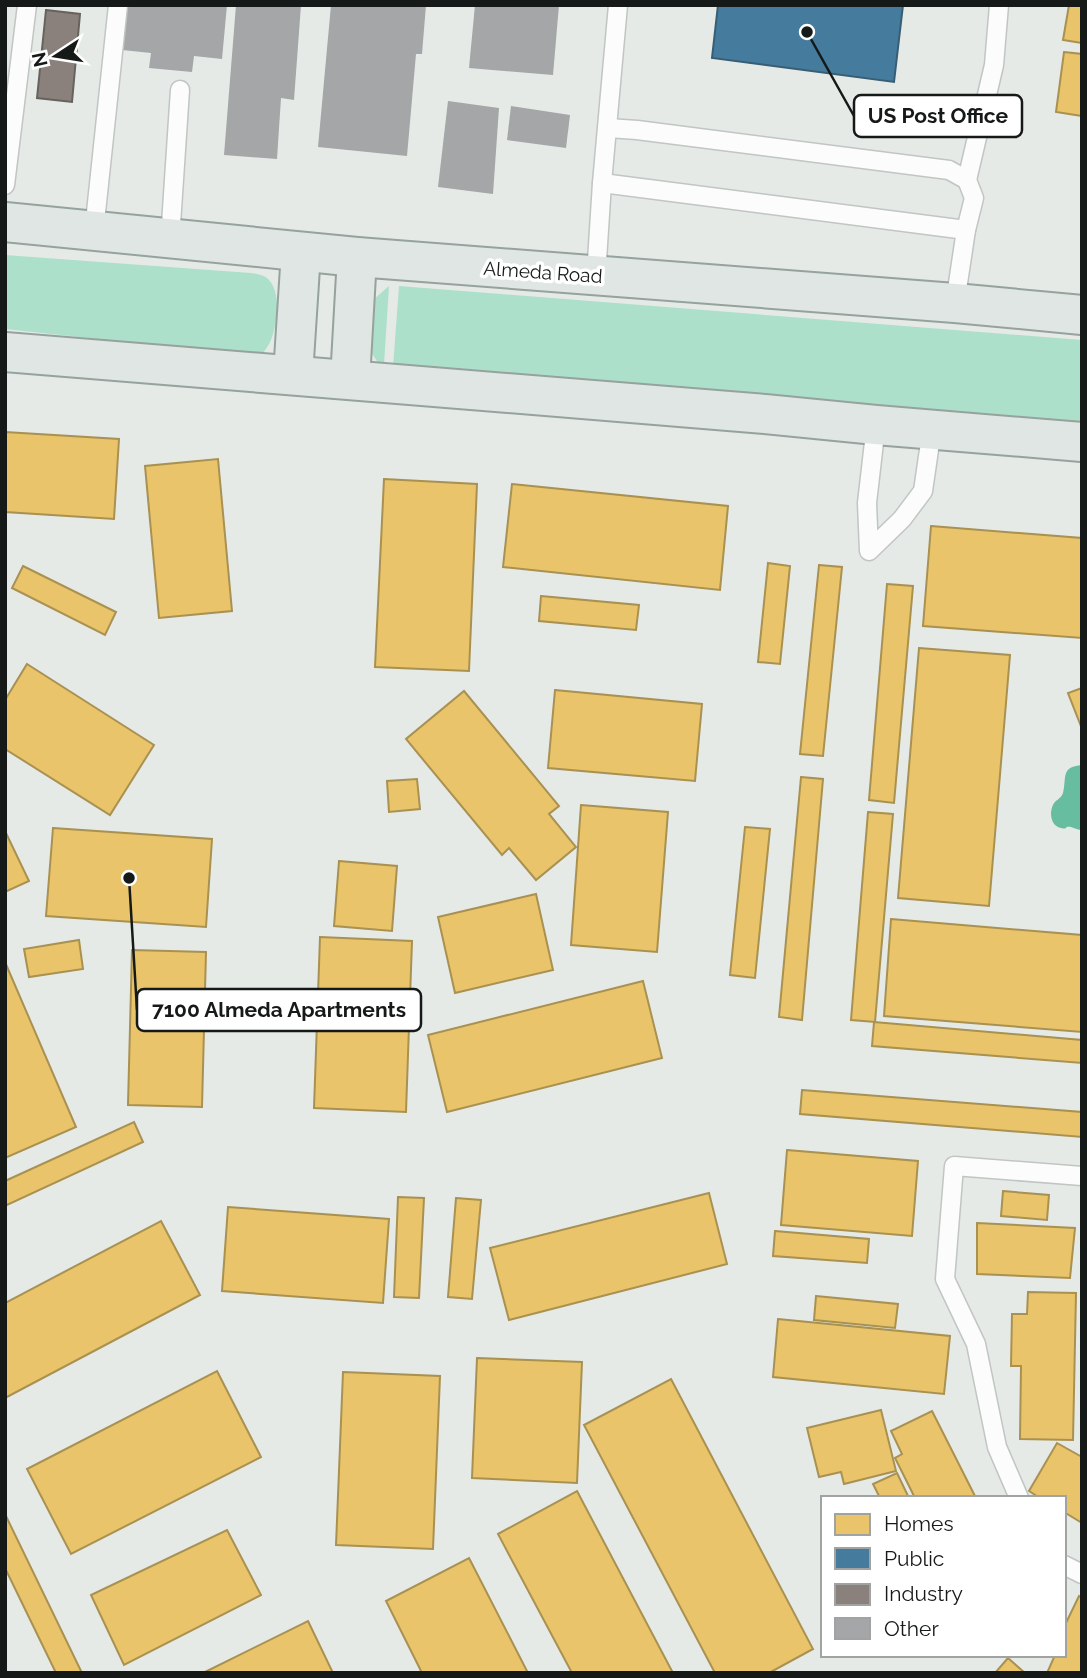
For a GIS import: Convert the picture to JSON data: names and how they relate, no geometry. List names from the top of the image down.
{
  "streets": {
    "main road": ["Almeda Road"]
  },
  "places": ["US Post Office", "7100 Almeda Apartments"],
  "legend": [
    "Homes",
    "Public",
    "Industry",
    "Other"
  ],
  "north": "left"
}
